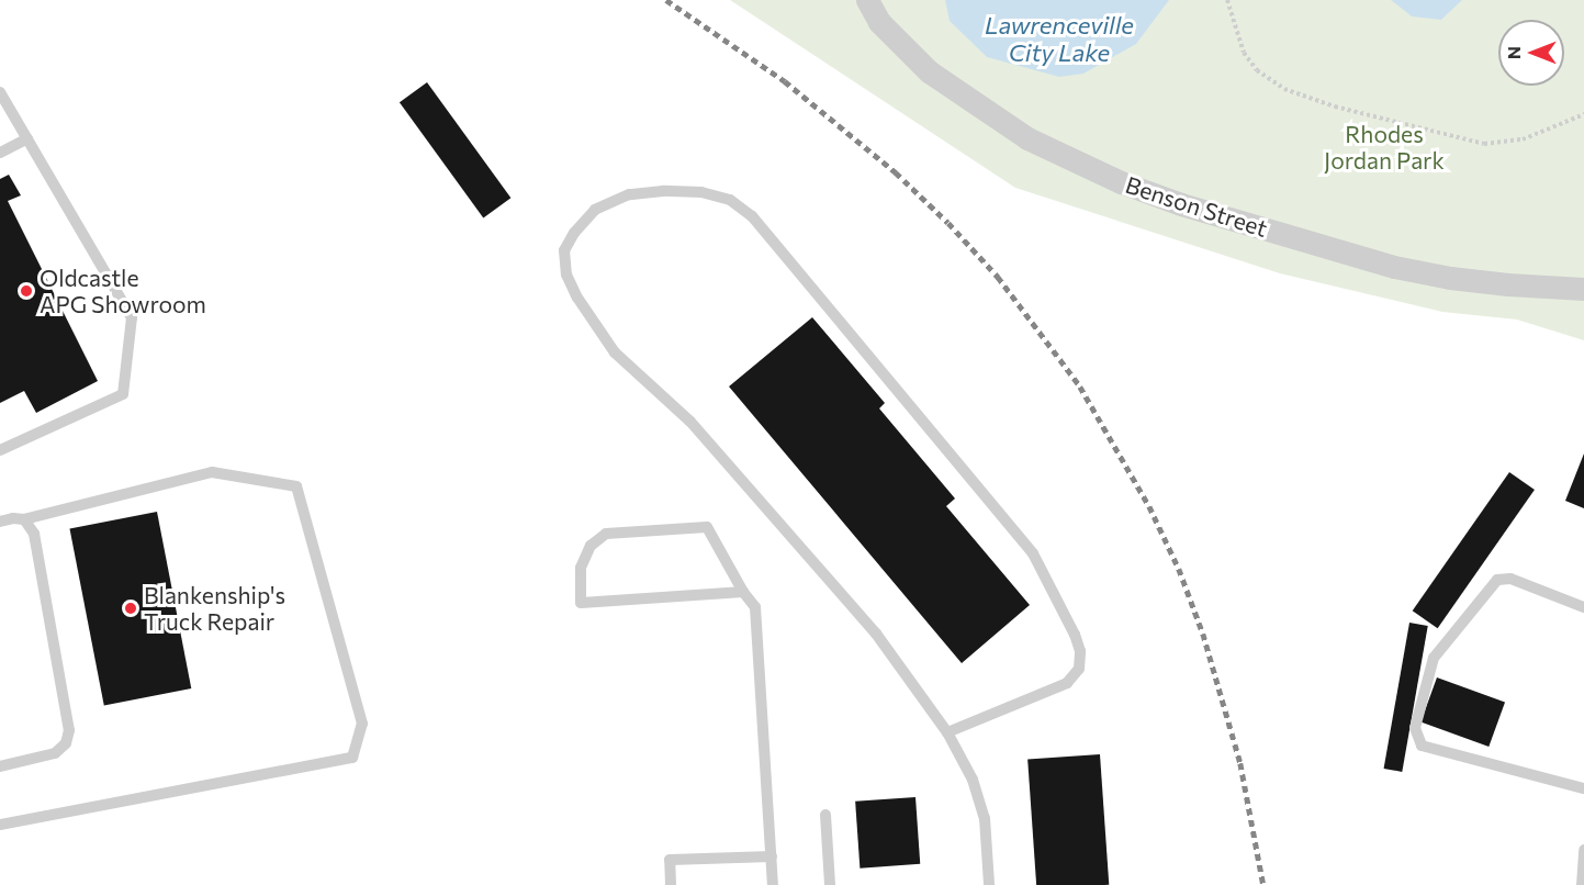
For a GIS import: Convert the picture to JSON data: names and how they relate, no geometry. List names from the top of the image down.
{
  "streets": {
    "street": ["Benson Street"]
  },
  "water": ["Lawrenceville City Lake"],
  "parks": ["Rhodes Jordan Park"],
  "places": ["Oldcastle APG Showroom", "Blankenship's Truck Repair"],
  "north": "left"
}
